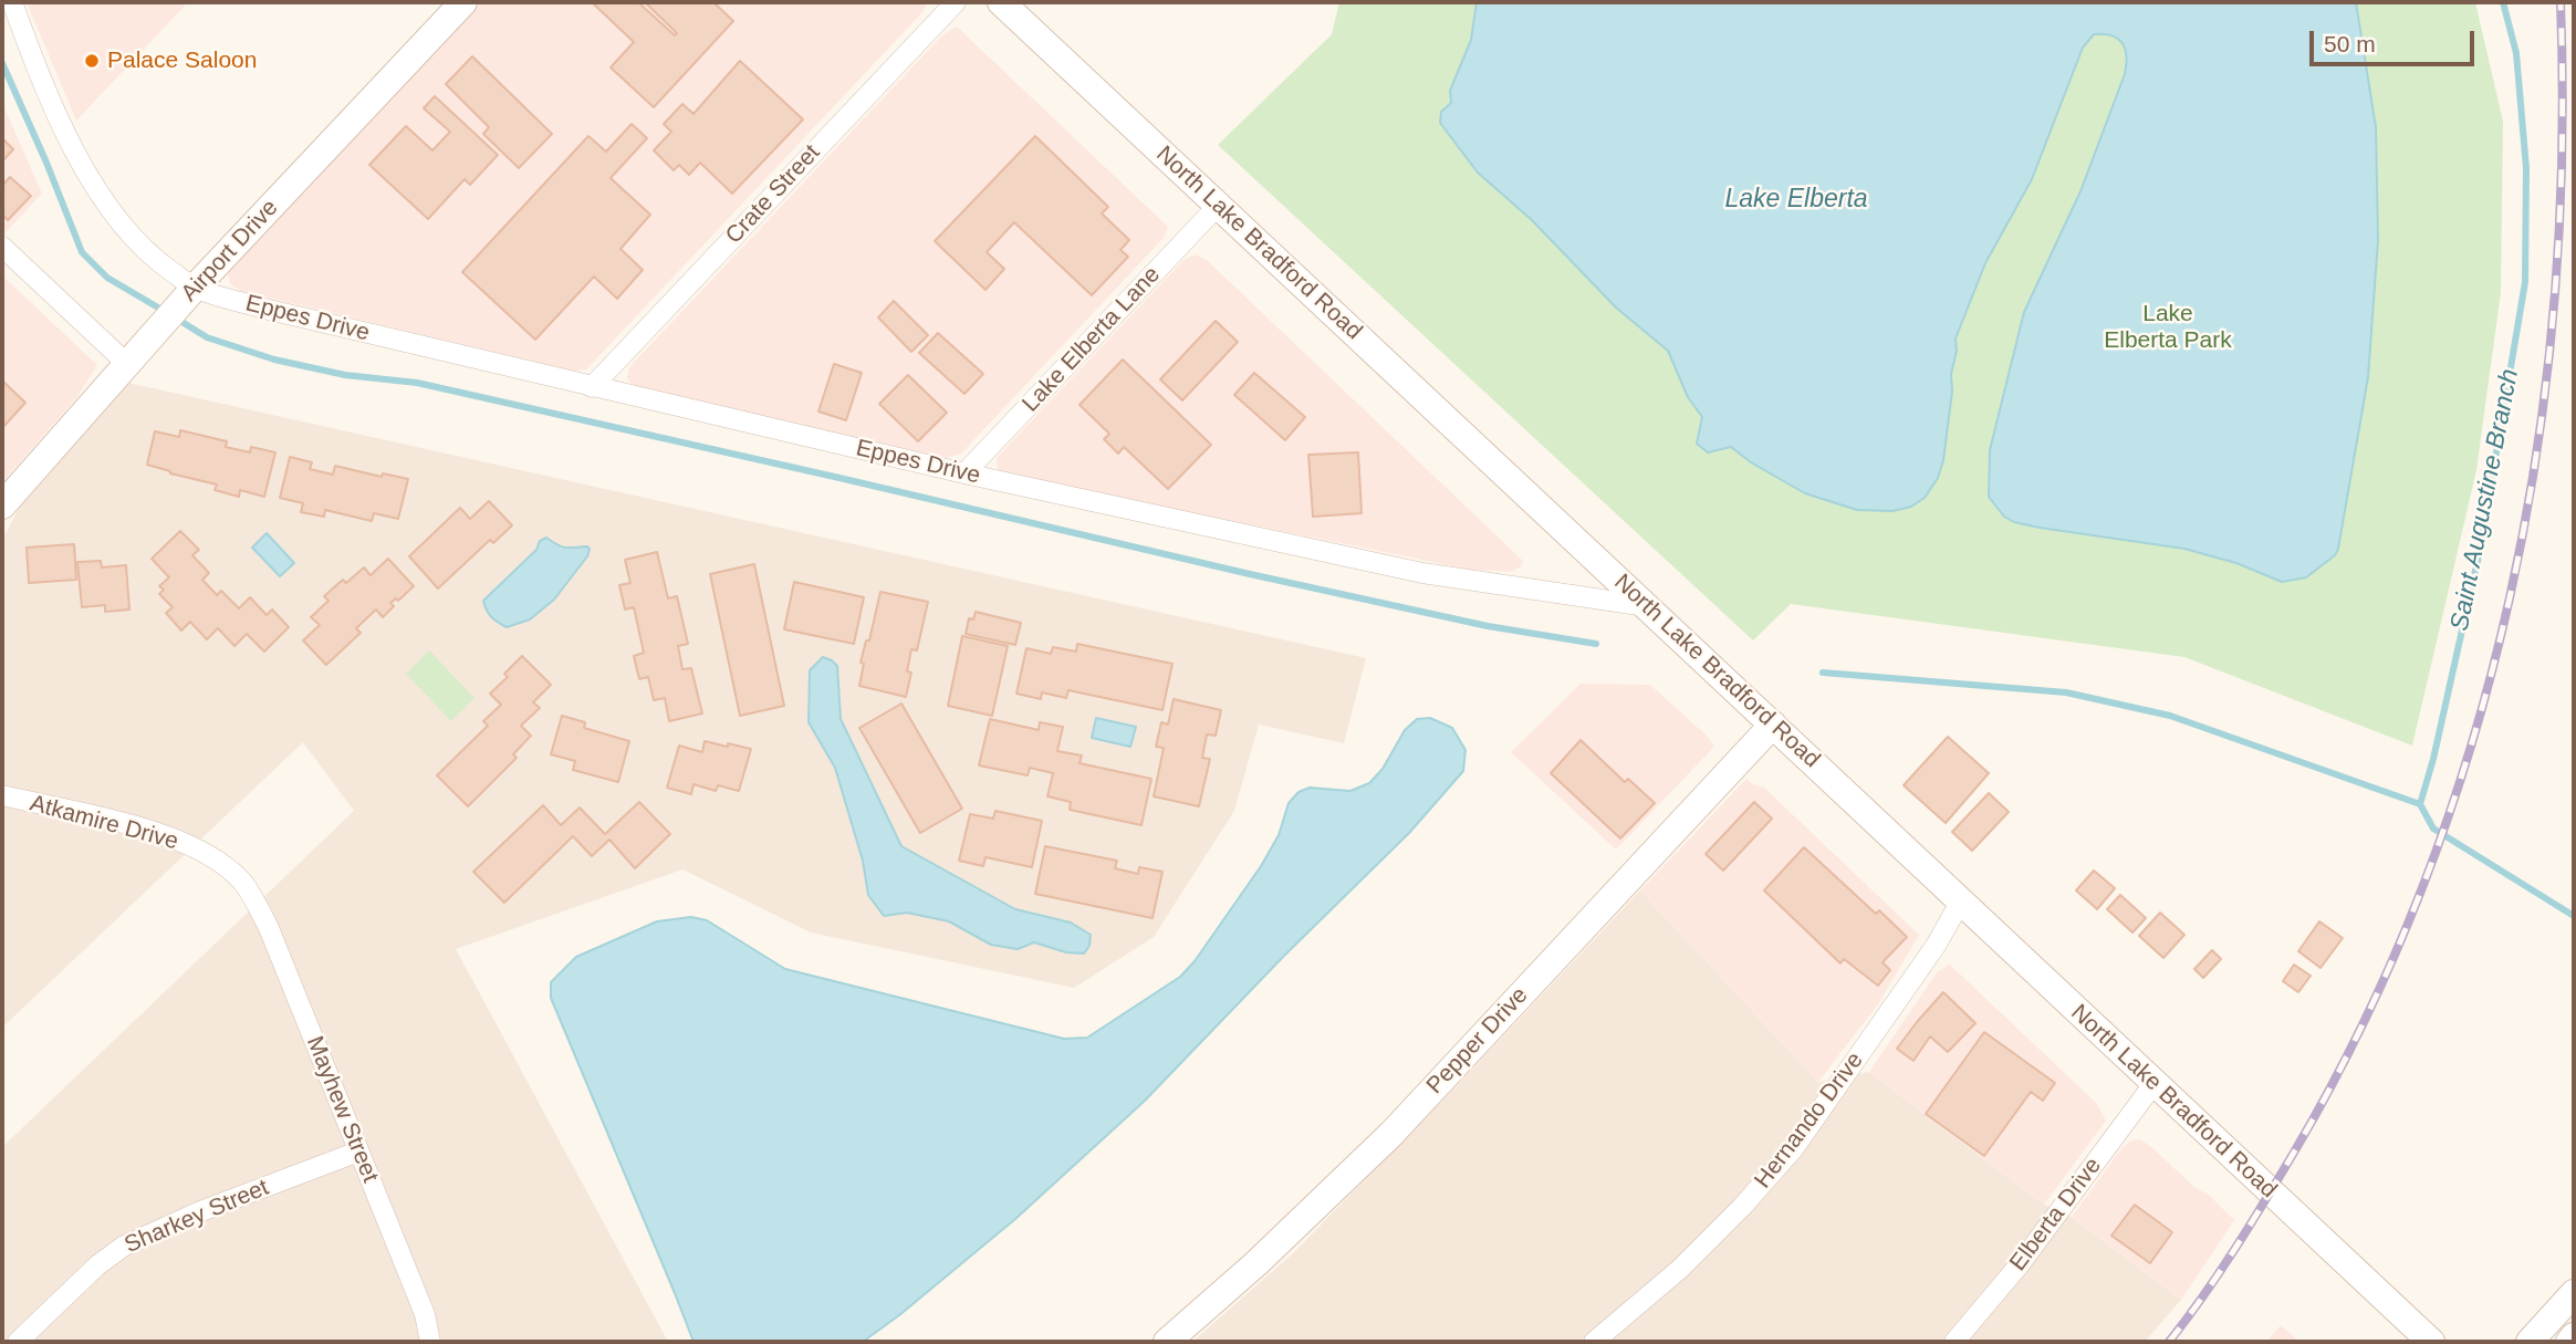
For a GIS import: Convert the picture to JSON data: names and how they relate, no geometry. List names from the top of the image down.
{
  "streets": {
    "main road": ["North Lake Bradford Road", "Airport Drive", "Pepper Drive"],
    "street": [
      "Crate Street",
      "Eppes Drive",
      "Lake Elberta Lane",
      "Atkamire Drive",
      "Mayhew Street",
      "Hernando Drive",
      "Elberta Drive",
      "Sharkey Street"
    ]
  },
  "crossings": [
    ["Crate Street", "Eppes Drive"],
    ["North Lake Bradford Road", "Eppes Drive"],
    ["North Lake Bradford Road", "Lake Elberta Lane"],
    ["North Lake Bradford Road", "Pepper Drive"],
    ["North Lake Bradford Road", "Hernando Drive"],
    ["North Lake Bradford Road", "Elberta Drive"],
    ["Airport Drive", "Eppes Drive"],
    ["Eppes Drive", "Lake Elberta Lane"],
    ["Atkamire Drive", "Mayhew Street"],
    ["Mayhew Street", "Sharkey Street"]
  ],
  "water": ["Lake Elberta", "Saint Augustine Branch"],
  "parks": ["Lake Elberta Park"],
  "places": ["Palace Saloon"],
  "scale_bar": "50 m"
}
